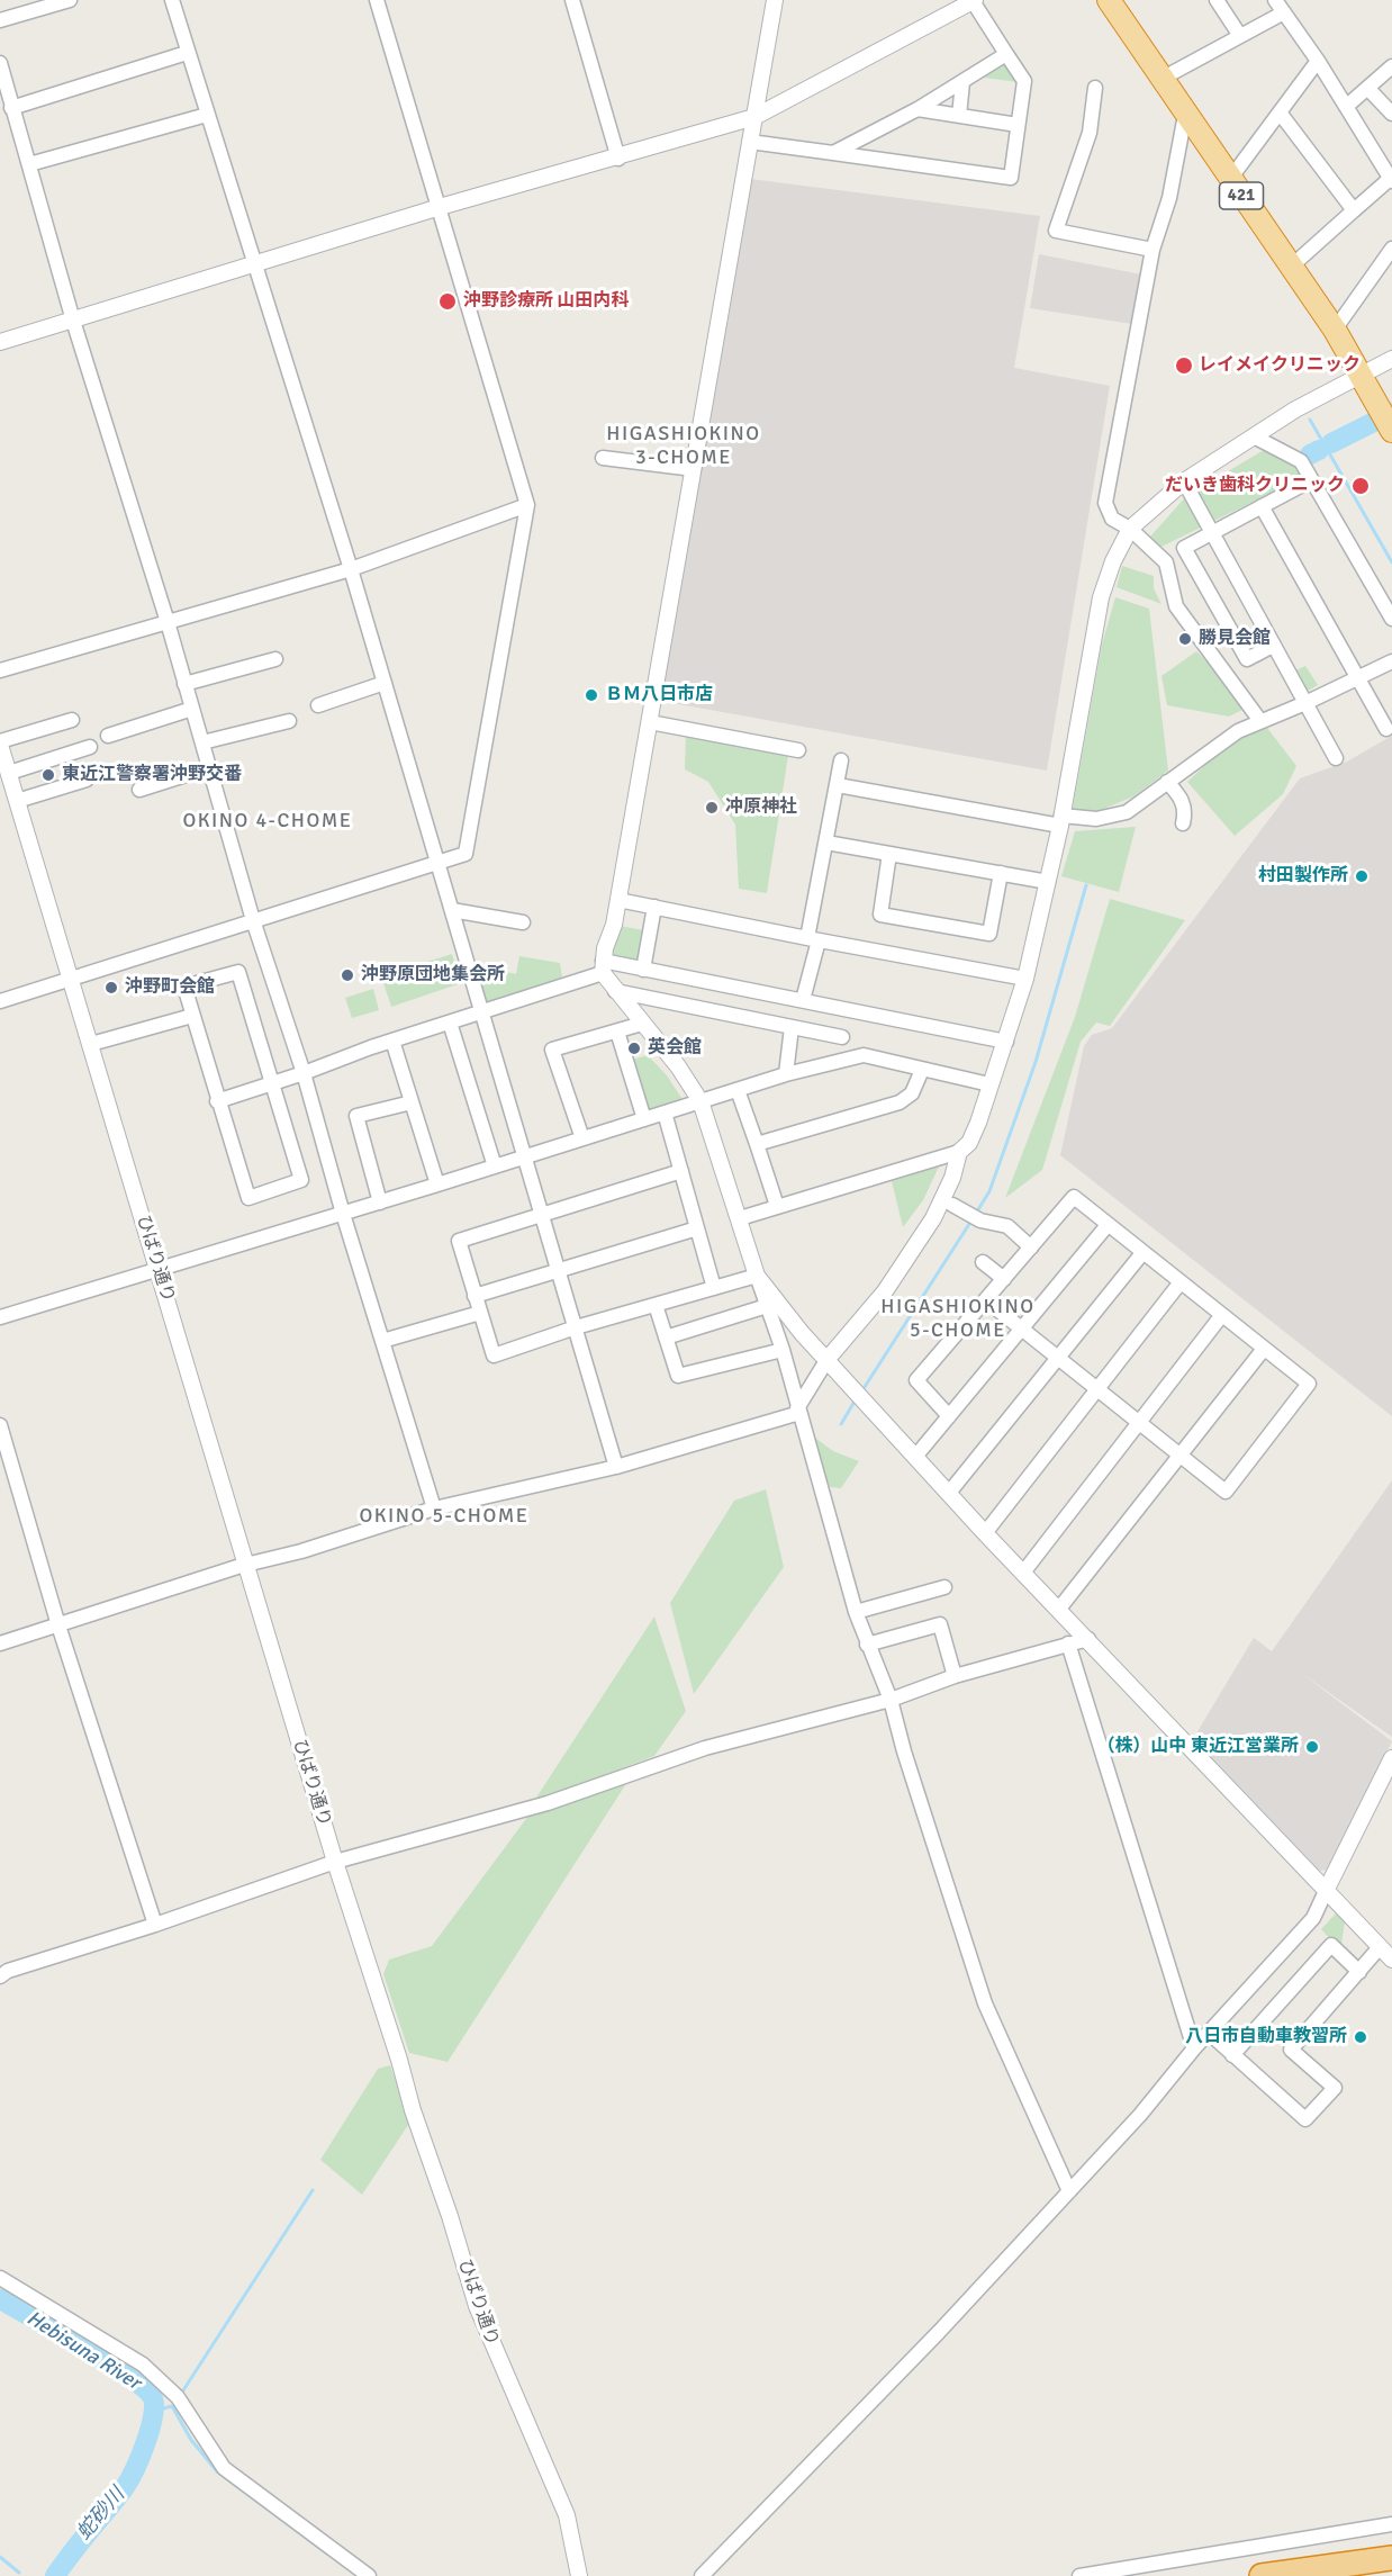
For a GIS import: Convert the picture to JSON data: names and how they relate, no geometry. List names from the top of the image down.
{
  "streets": {
    "highway": ["421"],
    "street": ["ひばり通り"]
  },
  "districts": [
    "HIGASHIOKINO 3-CHOME",
    "OKINO 4-CHOME",
    "HIGASHIOKINO 5-CHOME",
    "OKINO 5-CHOME"
  ],
  "water": ["Hebisuna River", "蛇砂川"],
  "places": [
    "沖野診療所 山田内科",
    "レイメイクリニック",
    "だいき歯科クリニック",
    "勝見会館",
    "ＢＭ八日市店",
    "東近江警察署沖野交番",
    "冲原神社",
    "村田製作所",
    "沖野原団地集会所",
    "沖野町会館",
    "英会館",
    "（株）山中 東近江営業所",
    "八日市自動車教習所"
  ]
}
